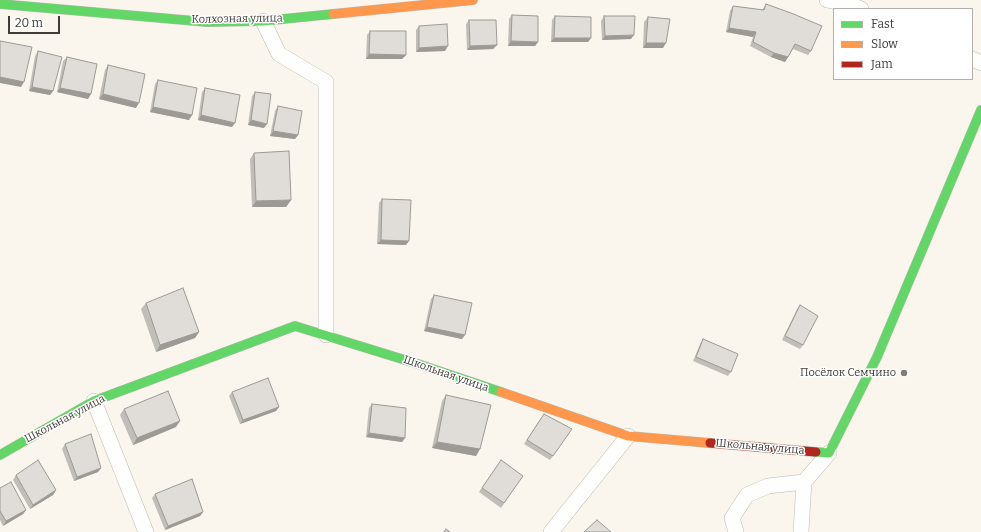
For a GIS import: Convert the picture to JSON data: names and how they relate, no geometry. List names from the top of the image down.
{
  "streets": {
    "street": ["Колхозная улица", "Школьная улица"]
  },
  "places": ["Посёлок Семчино"],
  "legend": ["Fast", "Slow", "Jam"],
  "scale_bar": "20 m"
}
